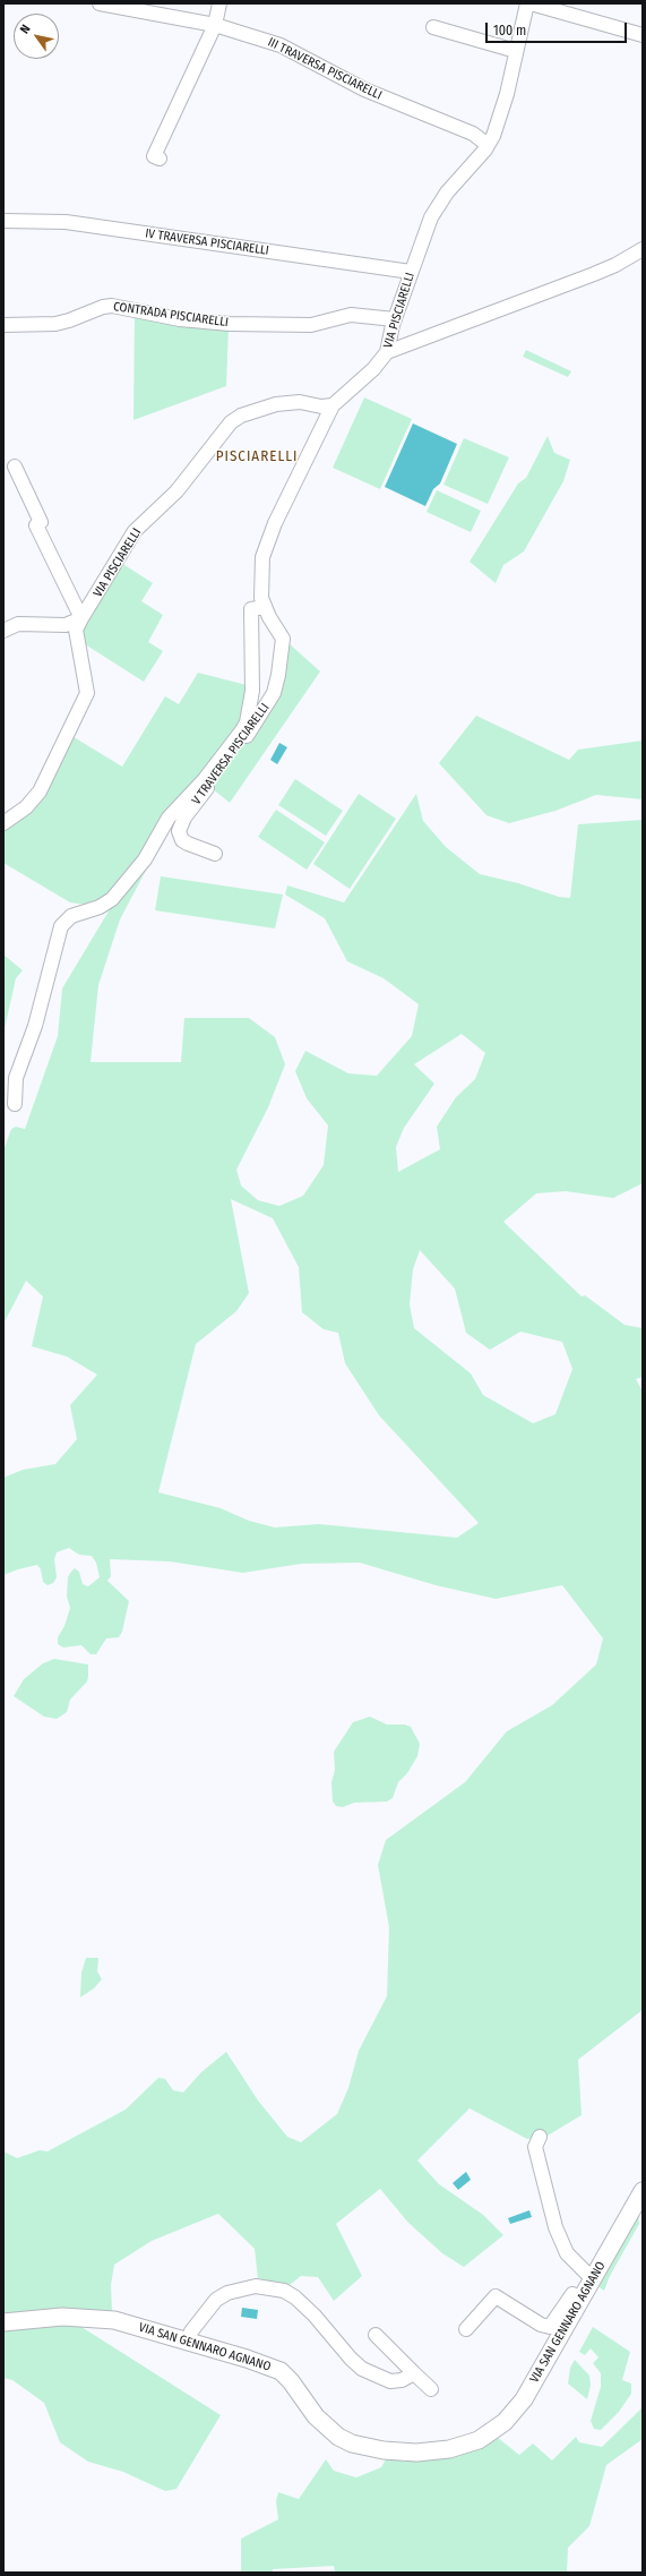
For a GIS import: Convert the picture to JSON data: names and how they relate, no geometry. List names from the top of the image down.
{
  "streets": {
    "main road": ["VIA SAN GENNARO AGNANO"],
    "street": [
      "III TRAVERSA PISCIARELLI",
      "IV TRAVERSA PISCIARELLI",
      "VIA PISCIARELLI",
      "CONTRADA PISCIARELLI",
      "V TRAVERSA PISCIARELLI"
    ]
  },
  "crossings": [
    ["III TRAVERSA PISCIARELLI", "VIA PISCIARELLI"],
    ["IV TRAVERSA PISCIARELLI", "VIA PISCIARELLI"],
    ["VIA PISCIARELLI", "CONTRADA PISCIARELLI"],
    ["VIA PISCIARELLI", "V TRAVERSA PISCIARELLI"]
  ],
  "districts": ["PISCIARELLI"],
  "scale_bar": "100 m",
  "north": "top left"
}
